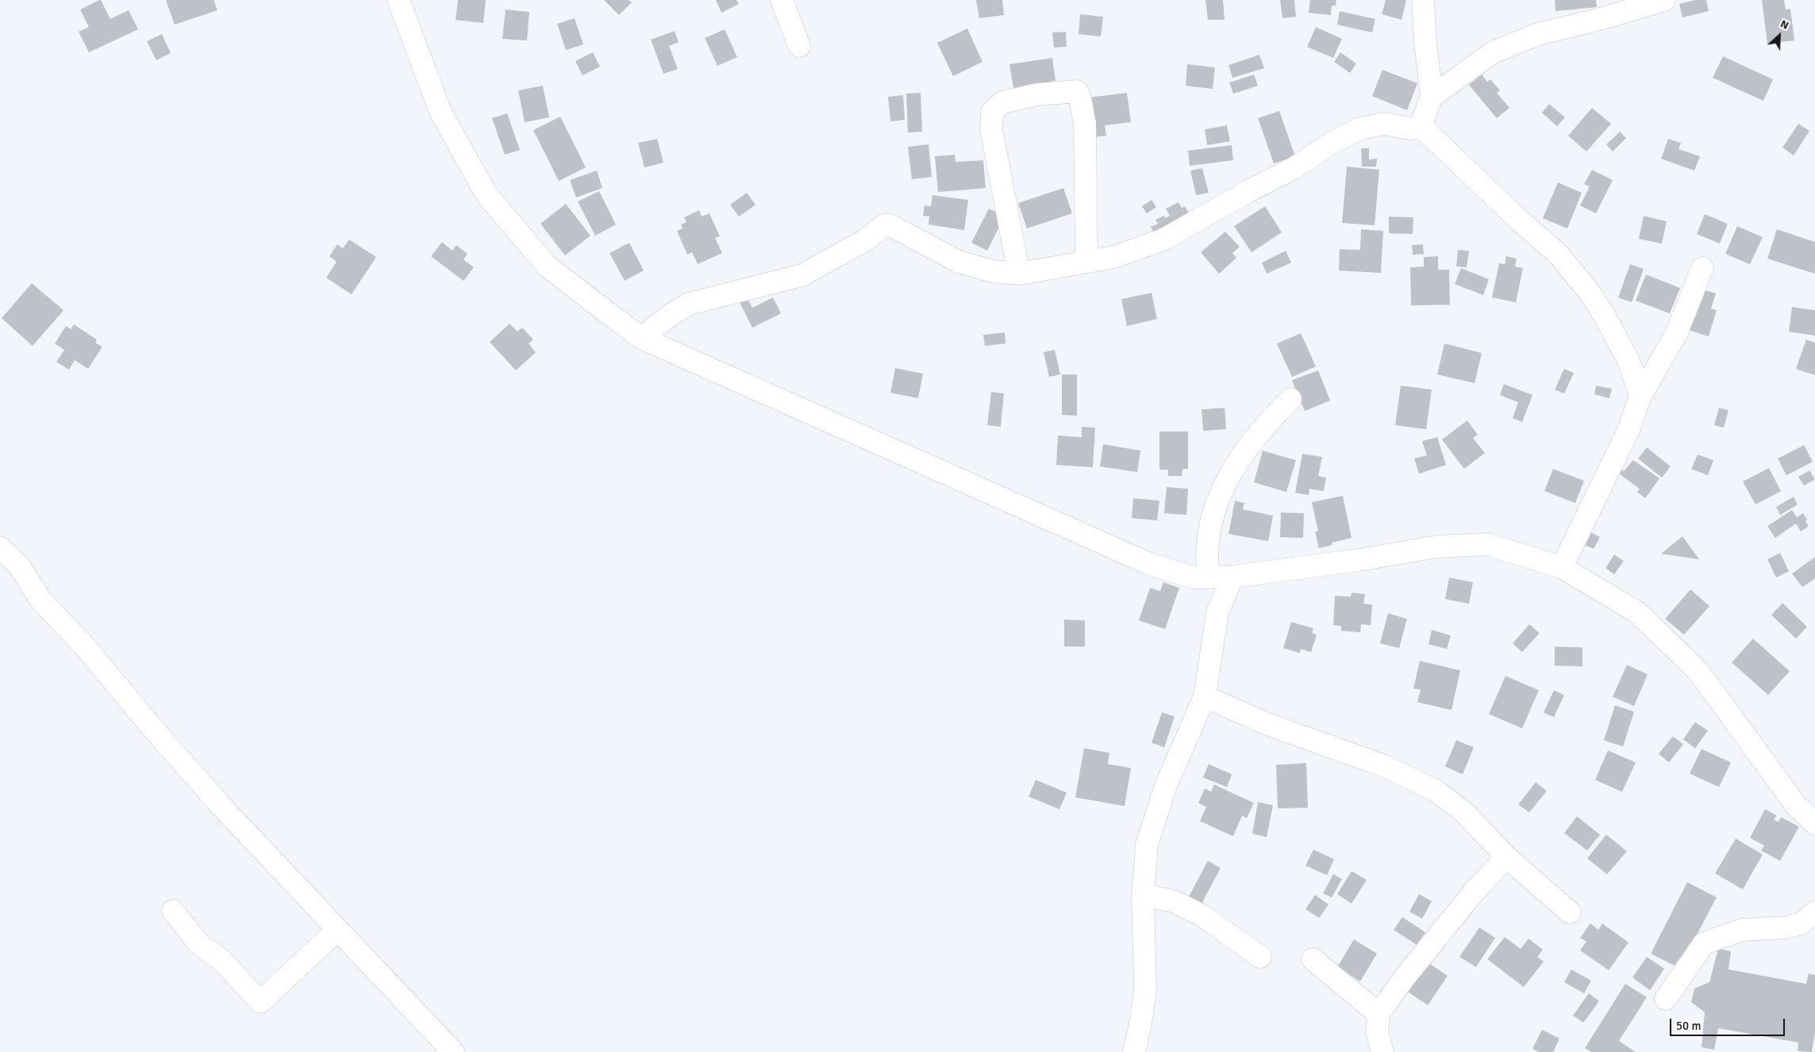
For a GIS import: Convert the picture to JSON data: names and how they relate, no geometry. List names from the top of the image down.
{
  "scale_bar": "50 m",
  "north": "top right"
}
